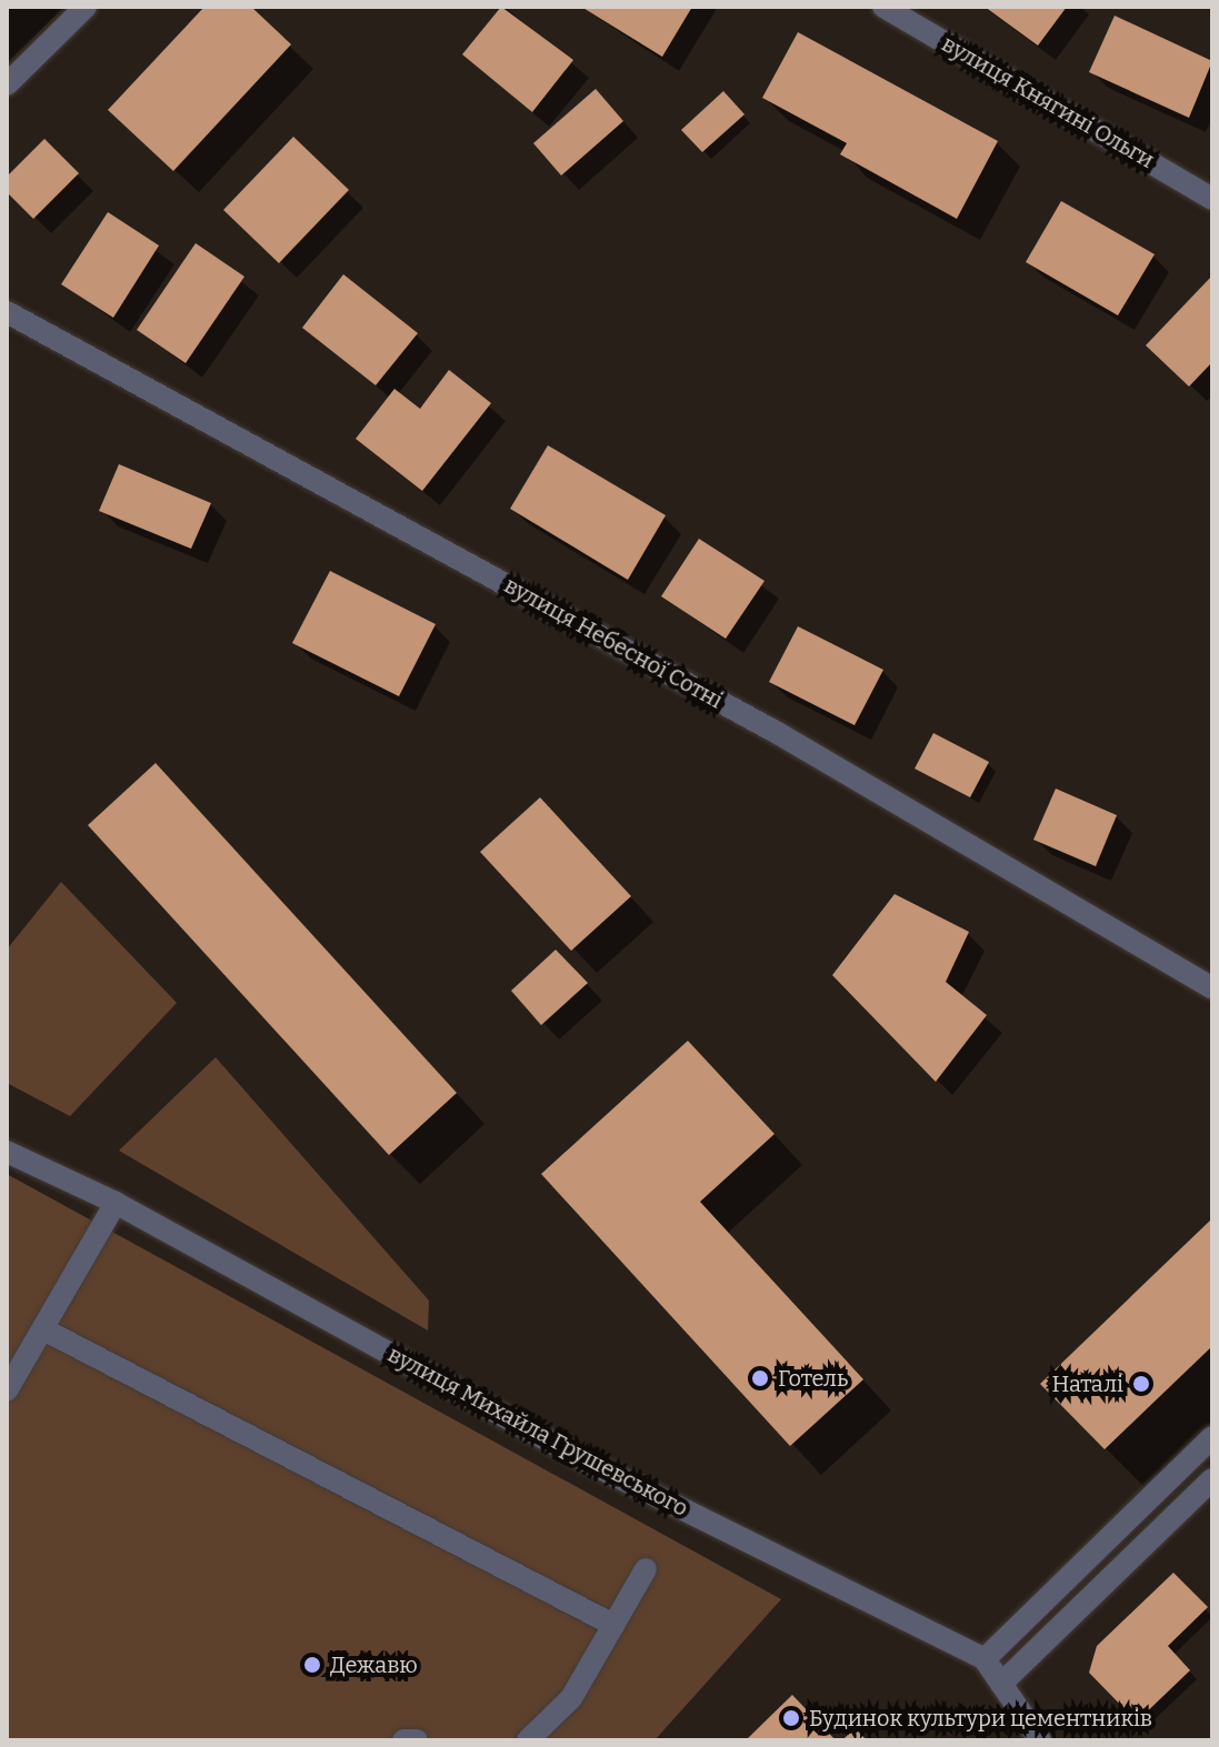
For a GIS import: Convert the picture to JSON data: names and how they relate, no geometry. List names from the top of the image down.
{
  "streets": {
    "street": ["вулиця Княгині Ольги", "вулиця Небесної Сотні", "вулиця Михайла Грушевського"]
  },
  "places": [
    "Готель",
    "Наталі",
    "Дежавю",
    "Будинок культури цементників"
  ]
}
